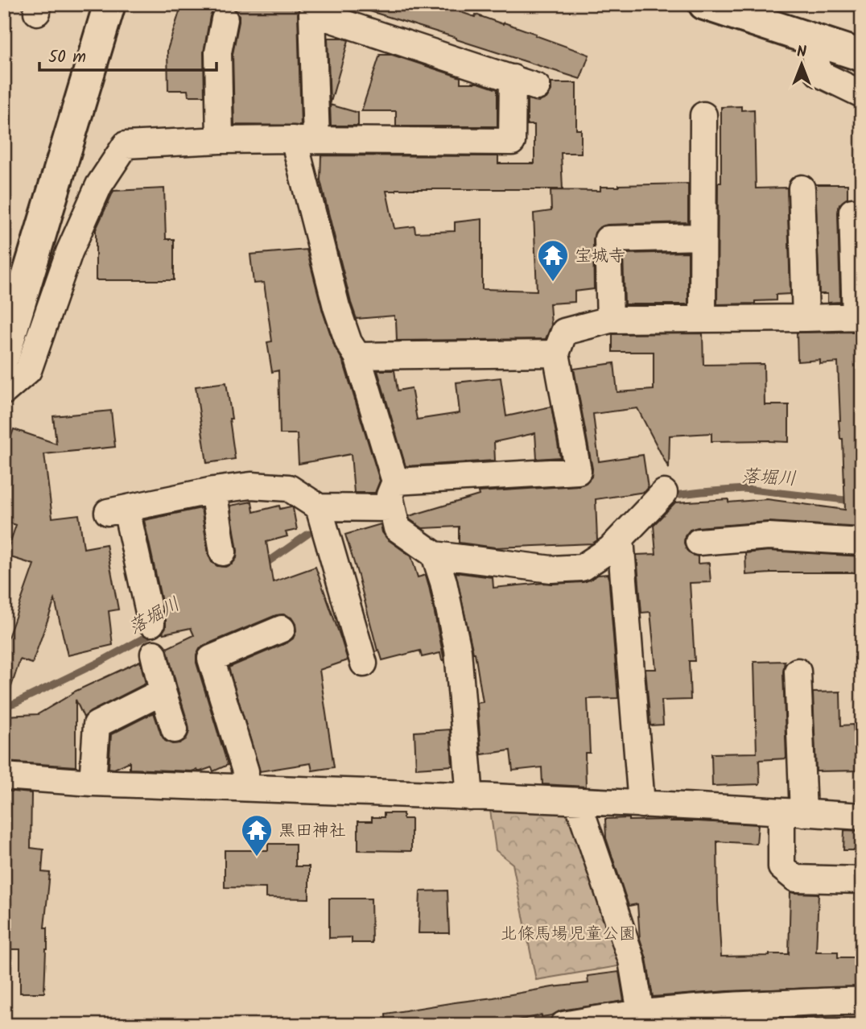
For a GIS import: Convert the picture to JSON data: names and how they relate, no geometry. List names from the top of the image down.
{
  "water": ["落堀川"],
  "parks": ["北條馬場児童公園"],
  "places": {
    "temple": ["宝城寺", "黒田神社"]
  },
  "scale_bar": "50 m",
  "north": "top"
}
